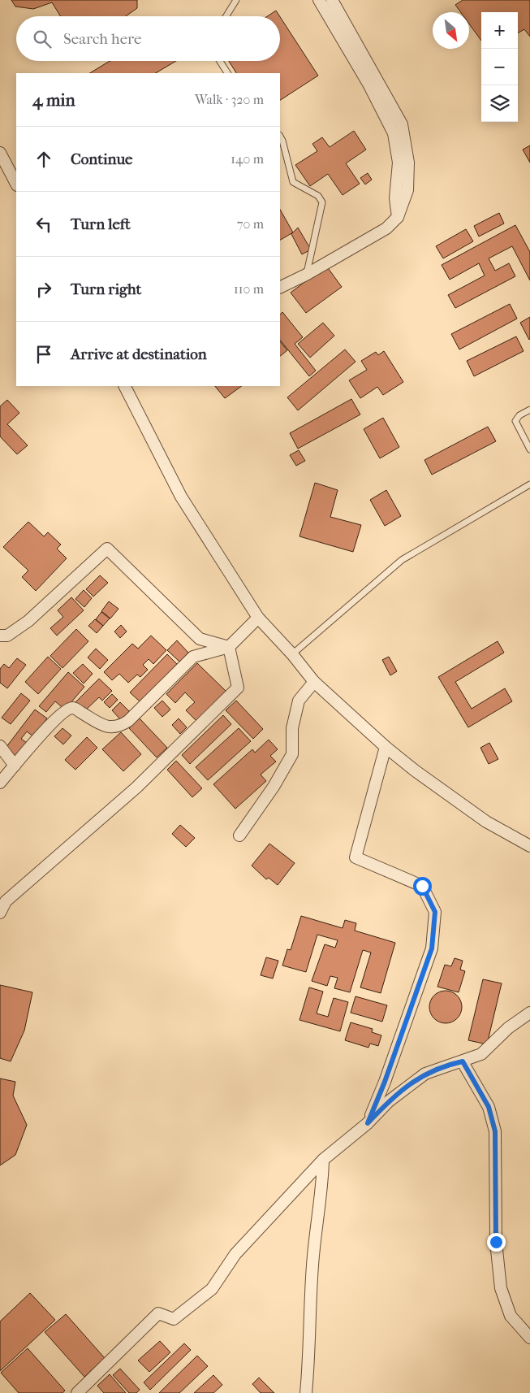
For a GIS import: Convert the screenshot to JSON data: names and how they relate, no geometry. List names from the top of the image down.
{
  "north": "bottom right",
  "page": {
    "map_buttons": ["+", "−"],
    "search": "Search here",
    "heading": ["4 min", "Walk · 320 m"],
    "list": [
      ["Continue", "140 m"],
      ["Turn left", "70 m"],
      ["Turn right", "110 m"],
      "Arrive at destination"
    ]
  }
}
